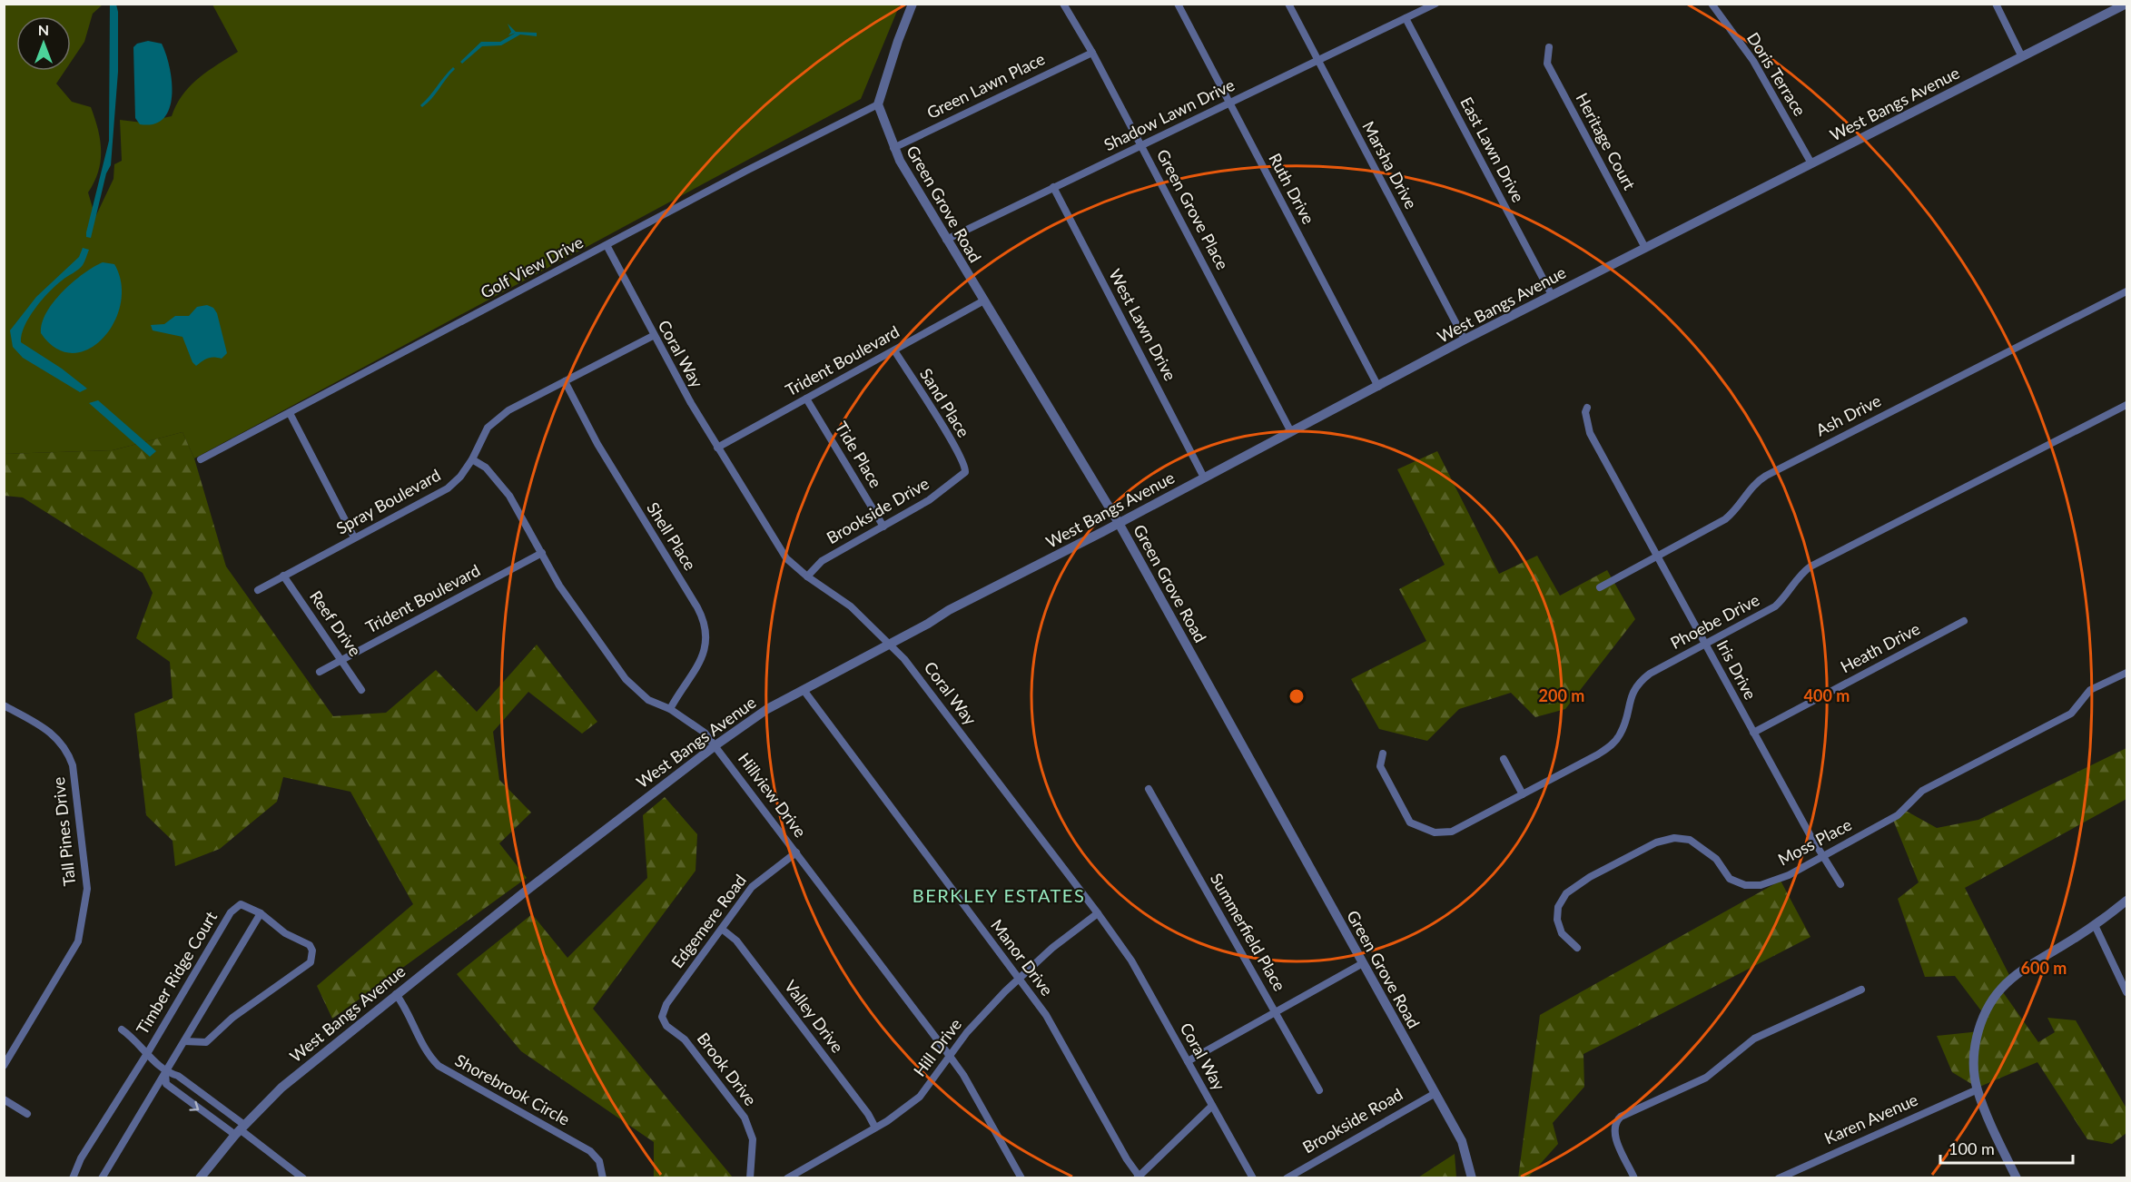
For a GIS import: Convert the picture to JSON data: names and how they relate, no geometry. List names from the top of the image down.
{
  "streets": {
    "street": [
      "Doris Terrace",
      "Green Lawn Place",
      "West Bangs Avenue",
      "Shadow Lawn Drive",
      "Heritage Court",
      "East Lawn Drive",
      "Marsha Drive",
      "Ruth Drive",
      "Green Grove Road",
      "Green Grove Place",
      "Golf View Drive",
      "West Lawn Drive",
      "Coral Way",
      "Trident Boulevard",
      "Sand Place",
      "Ash Drive",
      "Tide Place",
      "Spray Boulevard",
      "Brookside Drive",
      "Shell Place",
      "Phoebe Drive",
      "Reef Drive",
      "Heath Drive",
      "Iris Drive",
      "Hillview Drive",
      "Tall Pines Drive",
      "Moss Place",
      "Edgemere Road",
      "Summerfield Place",
      "Manor Drive",
      "Timber Ridge Court",
      "Valley Drive",
      "Hill Drive",
      "Brook Drive",
      "Shorebrook Circle",
      "Karen Avenue",
      "Brookside Road"
    ]
  },
  "crossings": [
    ["Doris Terrace", "West Bangs Avenue"],
    ["Green Lawn Place", "Green Grove Road"],
    ["Green Lawn Place", "Green Grove Place"],
    ["West Bangs Avenue", "Heritage Court"],
    ["West Bangs Avenue", "East Lawn Drive"],
    ["West Bangs Avenue", "Marsha Drive"],
    ["West Bangs Avenue", "Ruth Drive"],
    ["West Bangs Avenue", "Green Grove Road"],
    ["West Bangs Avenue", "Green Grove Place"],
    ["West Bangs Avenue", "West Lawn Drive"],
    ["West Bangs Avenue", "Coral Way"],
    ["West Bangs Avenue", "Hillview Drive"],
    ["West Bangs Avenue", "Manor Drive"],
    ["West Bangs Avenue", "Timber Ridge Court"],
    ["West Bangs Avenue", "Shorebrook Circle"],
    ["Shadow Lawn Drive", "East Lawn Drive"],
    ["Shadow Lawn Drive", "Marsha Drive"],
    ["Shadow Lawn Drive", "Ruth Drive"],
    ["Shadow Lawn Drive", "Green Grove Road"],
    ["Shadow Lawn Drive", "Green Grove Place"],
    ["Shadow Lawn Drive", "West Lawn Drive"],
    ["Green Grove Road", "Golf View Drive"],
    ["Green Grove Road", "Trident Boulevard"],
    ["Green Grove Road", "Brookside Road"],
    ["Golf View Drive", "Coral Way"],
    ["Coral Way", "Trident Boulevard"],
    ["Coral Way", "Spray Boulevard"],
    ["Coral Way", "Brookside Drive"],
    ["Coral Way", "Hill Drive"],
    ["Trident Boulevard", "Sand Place"],
    ["Trident Boulevard", "Tide Place"],
    ["Trident Boulevard", "Reef Drive"],
    ["Trident Boulevard", "Hillview Drive"],
    ["Sand Place", "Brookside Drive"],
    ["Ash Drive", "Iris Drive"],
    ["Tide Place", "Brookside Drive"],
    ["Spray Boulevard", "Shell Place"],
    ["Spray Boulevard", "Reef Drive"],
    ["Spray Boulevard", "Hillview Drive"],
    ["Shell Place", "Hillview Drive"],
    ["Phoebe Drive", "Iris Drive"],
    ["Heath Drive", "Iris Drive"],
    ["Iris Drive", "Moss Place"],
    ["Hillview Drive", "Edgemere Road"],
    ["Hillview Drive", "Hill Drive"],
    ["Edgemere Road", "Valley Drive"],
    ["Edgemere Road", "Brook Drive"],
    ["Manor Drive", "Hill Drive"],
    ["Valley Drive", "Hill Drive"]
  ],
  "districts": ["BERKLEY ESTATES"],
  "scale_bar": "100 m",
  "north": "top",
  "rings": ["200 m", "400 m", "600 m"]
}
